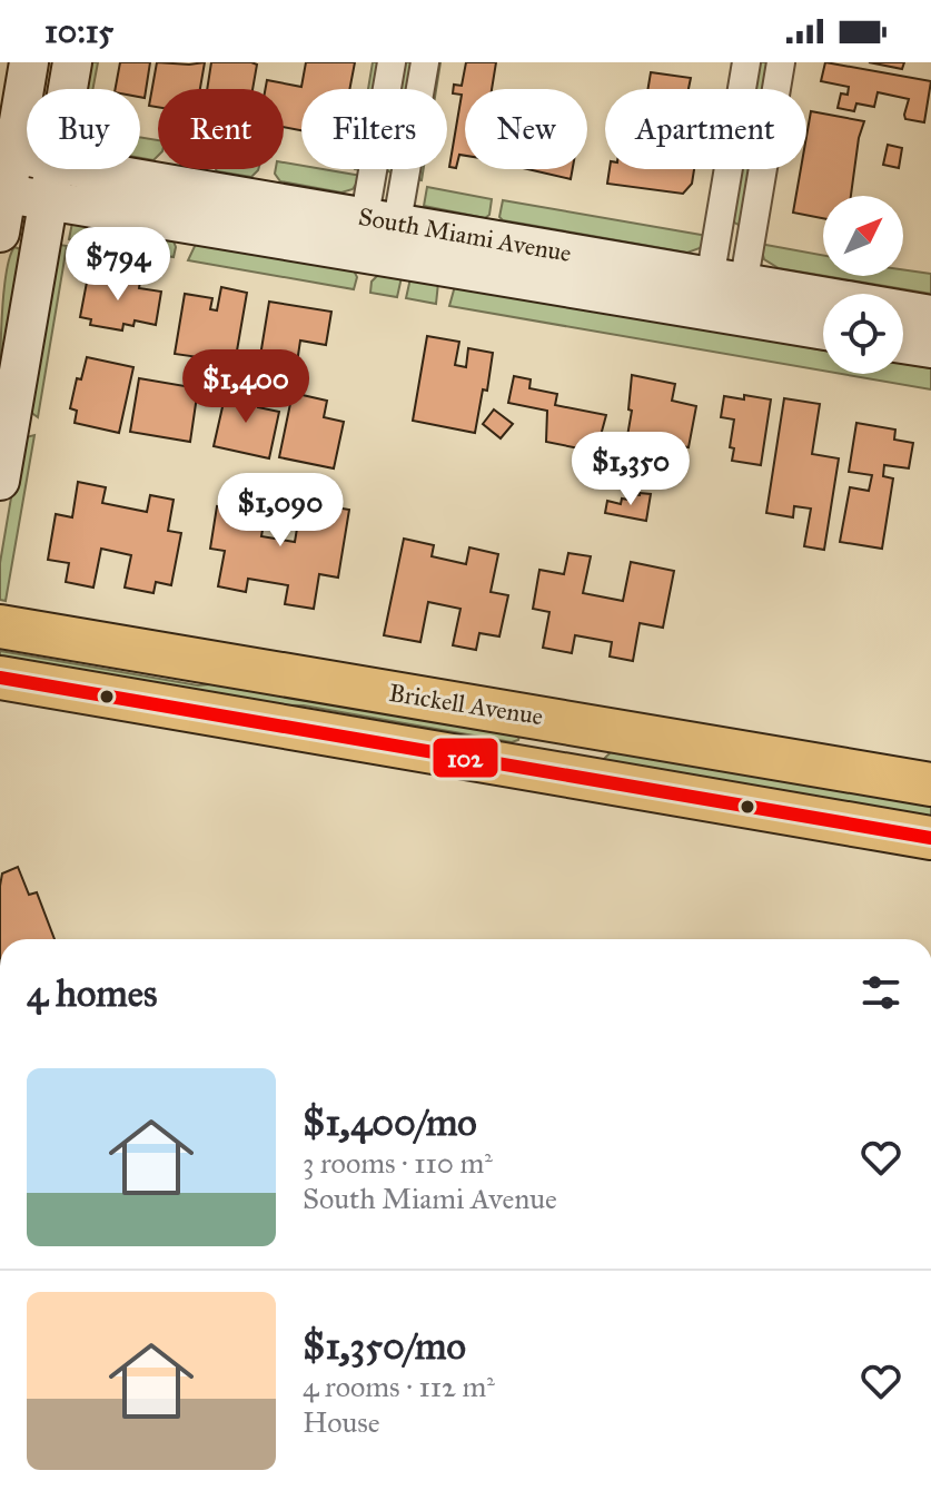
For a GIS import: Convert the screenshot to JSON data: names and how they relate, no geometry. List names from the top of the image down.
{
  "streets": {
    "main road": ["South Miami Avenue", "Brickell Avenue"]
  },
  "lines": ["transit line 102"],
  "north": "top right",
  "page": {
    "status": "10:15",
    "chip": [
      "Buy",
      "Rent",
      "Filters",
      "New",
      "Apartment"
    ],
    "price": [
      "$794",
      "$1,400",
      "$1,350",
      "$1,090"
    ],
    "heading": "4 homes",
    "list": [
      {
        "name": "$1,400/mo",
        "note": "3 rooms · 110 m² · South Miami Avenue"
      },
      {
        "name": "$1,350/mo",
        "note": "4 rooms · 112 m² · House"
      }
    ]
  }
}
